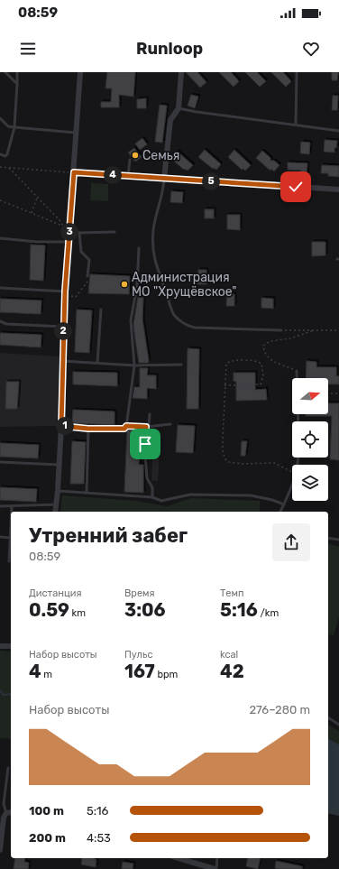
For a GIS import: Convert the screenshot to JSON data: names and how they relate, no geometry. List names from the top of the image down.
{
  "places": ["Семья", "Администрация МО \"Хрущёвское\""],
  "north": "right",
  "page": {
    "status": "08:59",
    "header": "Runloop",
    "pins": [
      "4",
      "5",
      "3",
      "2",
      "1"
    ],
    "heading": ["Утренний забег", "08:59"],
    "stats": [
      ["Дистанция", "0.59 km"],
      ["Время", "3:06"],
      ["Темп", "5:16 /km"],
      ["Набор высоты", "4 m"],
      ["Пульс", "167 bpm"],
      ["kcal", "42"]
    ],
    "chart": ["Набор высоты", "276–280 m"],
    "list": [
      {
        "name": "100 m",
        "note": "5:16"
      },
      {
        "name": "200 m",
        "note": "4:53"
      }
    ]
  }
}
